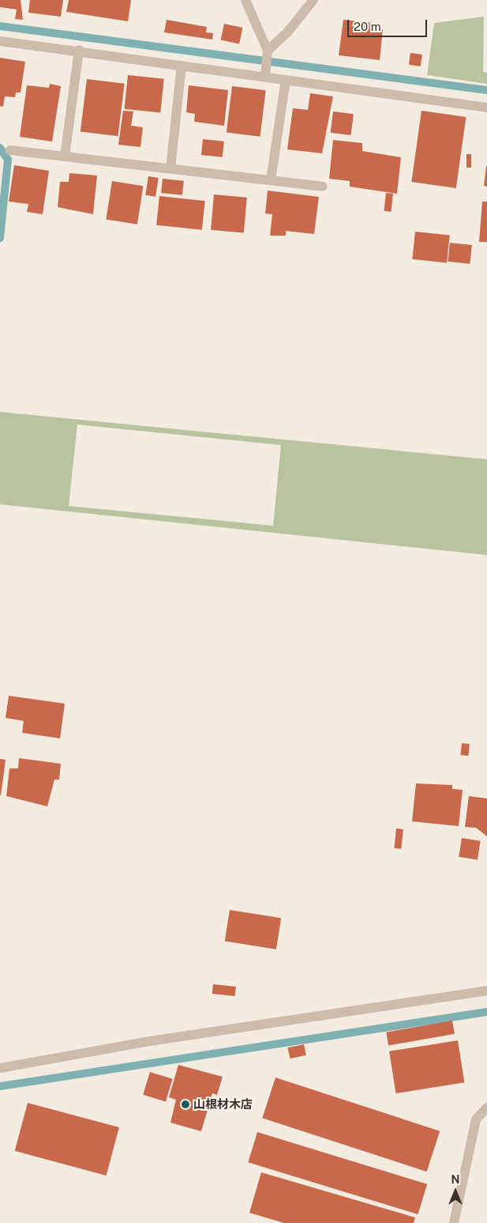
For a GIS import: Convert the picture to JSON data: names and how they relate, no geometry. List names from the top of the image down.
{
  "places": ["山根材木店"],
  "scale_bar": "20 m",
  "north": "top"
}
